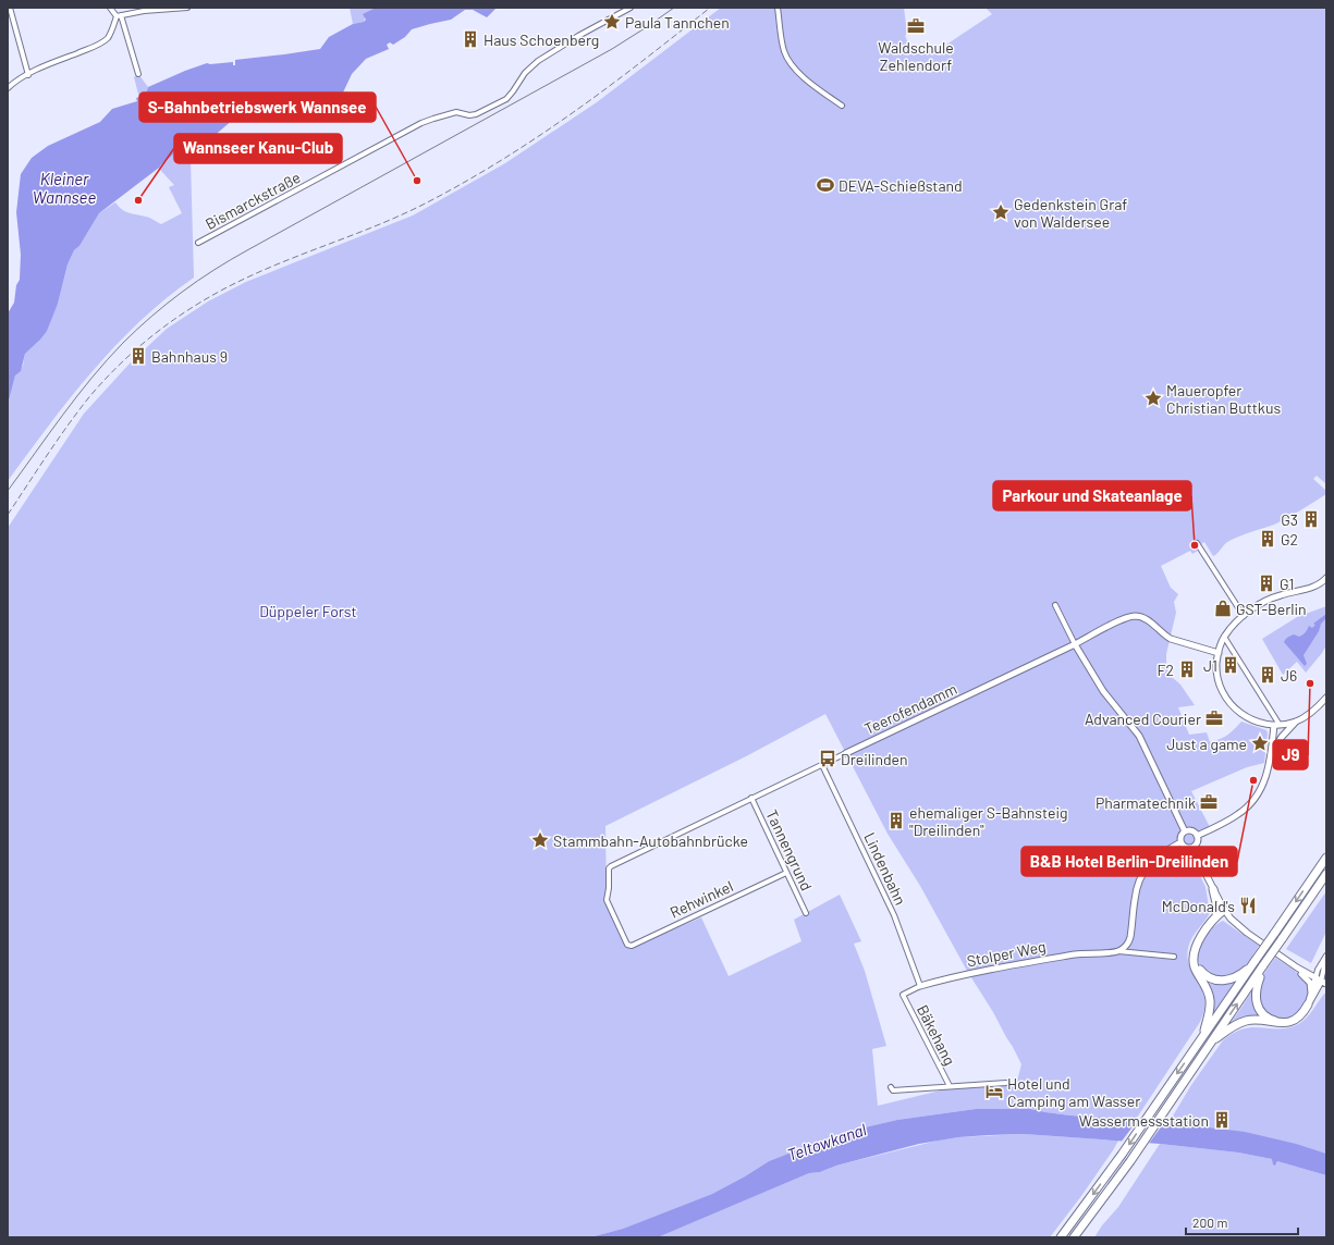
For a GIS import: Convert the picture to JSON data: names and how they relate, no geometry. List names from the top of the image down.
{
  "streets": {
    "street": [
      "Bismarckstraße",
      "Teerofendamm",
      "Tannengrund",
      "Lindenbahn",
      "Rehwinkel",
      "Stolper Weg",
      "Bäkehang"
    ]
  },
  "crossings": [
    ["Teerofendamm", "Tannengrund"],
    ["Teerofendamm", "Lindenbahn"],
    ["Teerofendamm", "Rehwinkel"],
    ["Tannengrund", "Rehwinkel"],
    ["Lindenbahn", "Stolper Weg"],
    ["Stolper Weg", "Bäkehang"]
  ],
  "water": ["Kleiner Wannsee", "Teltowkanal"],
  "parks": ["Düppeler Forst"],
  "places": {
    "place": [
      "Paula Tannchen",
      "Gedenkstein Graf von Waldersee",
      "Maueropfer Christian Buttkus",
      "Just a game",
      "Stammbahn-Autobahnbrücke"
    ],
    "office": ["Waldschule Zehlendorf", "Advanced Courier", "Pharmatechnik"],
    "building": [
      "Haus Schoenberg",
      "Bahnhaus 9",
      "G3",
      "G2",
      "G1",
      "J1",
      "F2",
      "J6",
      "ehemaliger S-Bahnsteig \"Dreilinden\"",
      "Wassermessstation"
    ],
    "other": [
      "S-Bahnbetriebswerk Wannsee",
      "Wannseer Kanu-Club",
      "Parkour und Skateanlage",
      "J9",
      "B&B Hotel Berlin-Dreilinden"
    ],
    "sports": ["DEVA-Schießstand"],
    "shop": ["GST-Berlin"],
    "bus stop": ["Dreilinden"],
    "restaurant": ["McDonald's"],
    "hotel": ["Hotel und Camping am Wasser"]
  },
  "scale_bar": "200 m"
}
